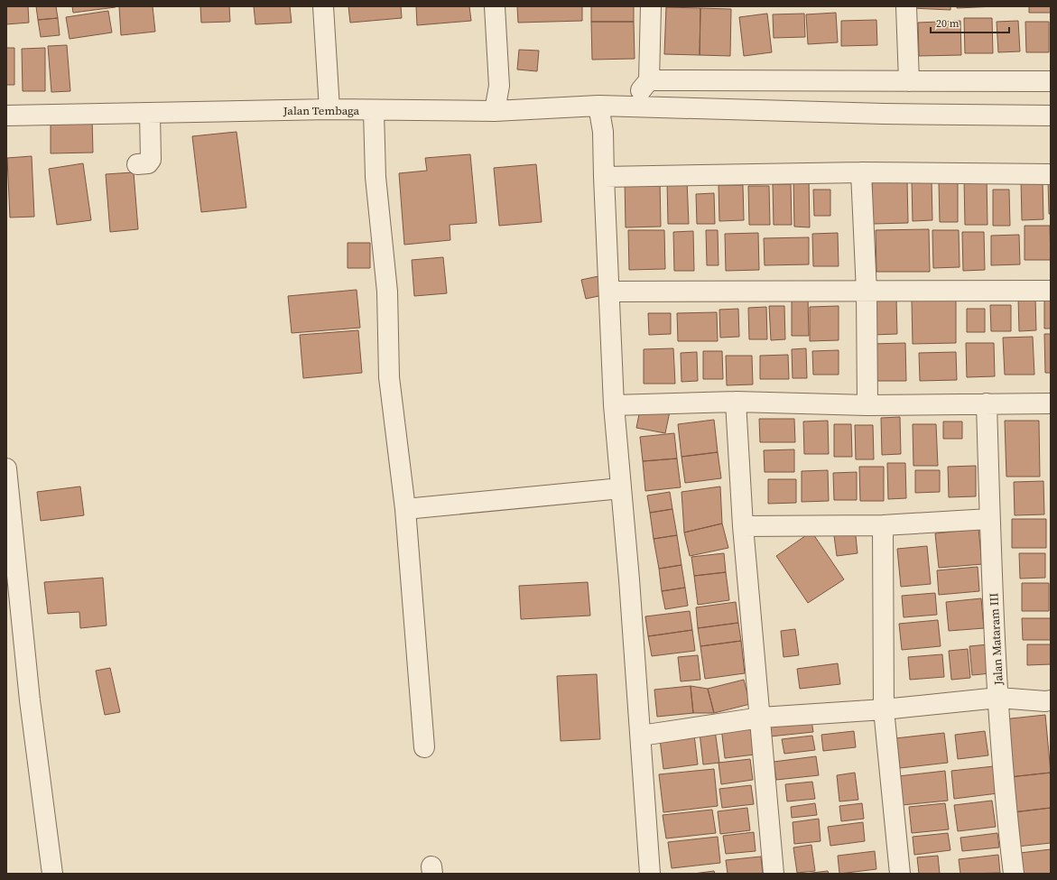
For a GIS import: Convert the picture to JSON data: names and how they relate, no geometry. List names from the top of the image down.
{
  "streets": {
    "street": ["Jalan Tembaga", "Jalan Mataram III"]
  },
  "scale_bar": "20 m"
}
